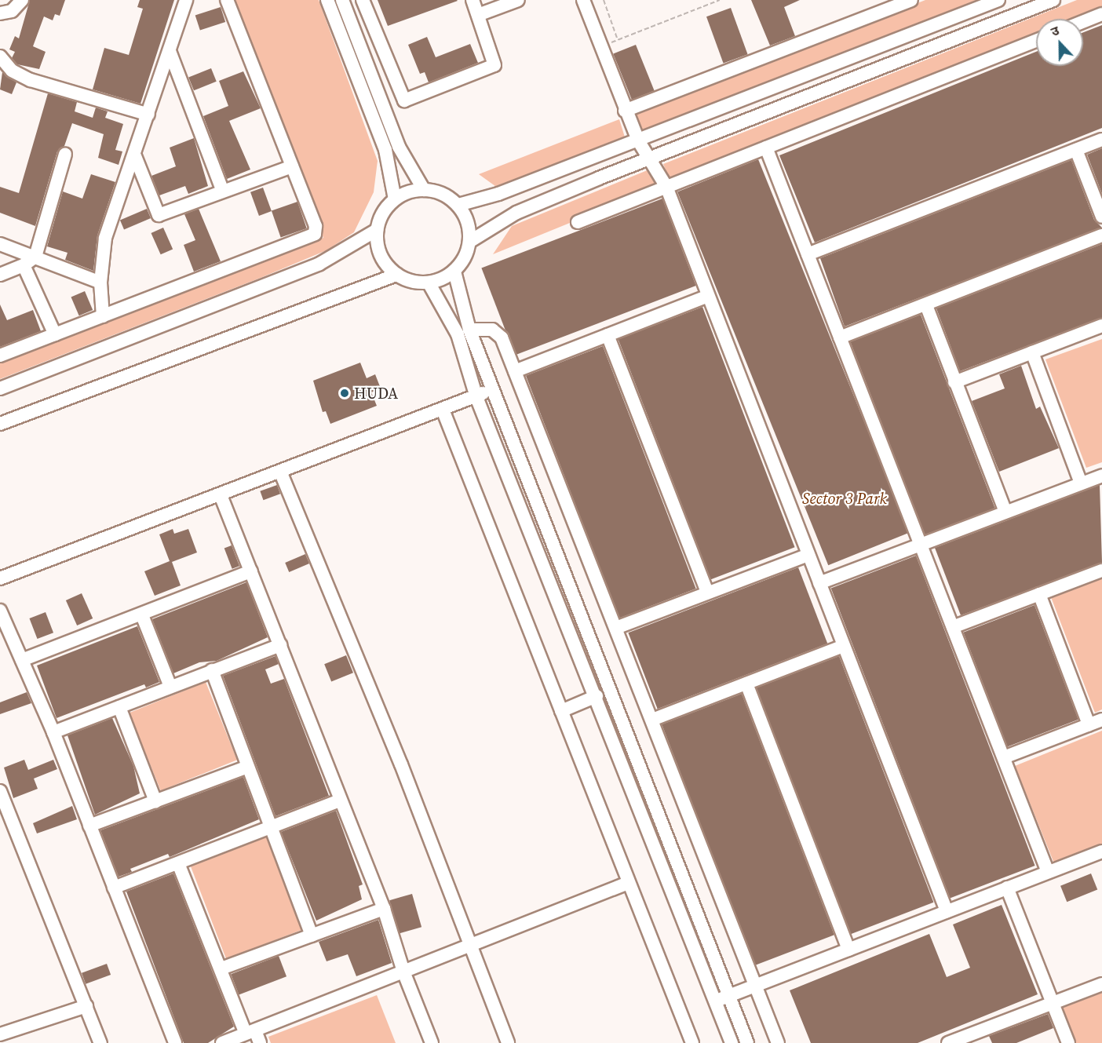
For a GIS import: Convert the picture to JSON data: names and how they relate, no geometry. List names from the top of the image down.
{
  "parks": ["Sector 3 Park"],
  "places": ["HUDA"],
  "north": "top"
}
